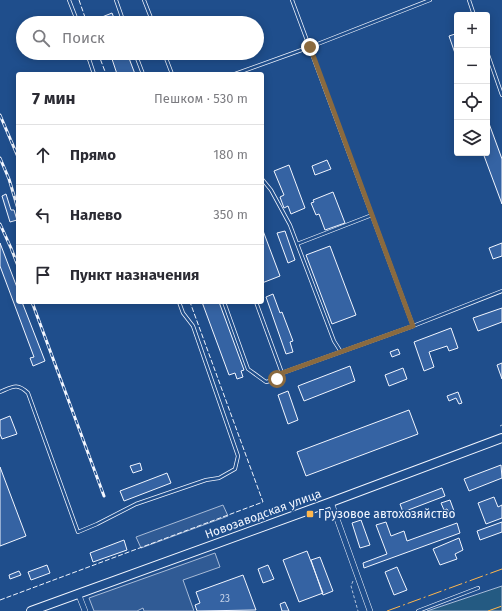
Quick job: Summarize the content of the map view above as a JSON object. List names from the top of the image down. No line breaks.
{"streets":{"main road":["Новозаводская улица"]},"places":{"transit":["Грузовое автохозяйство"]},"house_numbers":["23"],"page":{"map_buttons":["+","−"],"search":"Поиск","heading":["7 мин","Пешком · 530 m"],"list":[["Прямо","180 m"],["Налево","350 m"],"Пункт назначения"]}}
